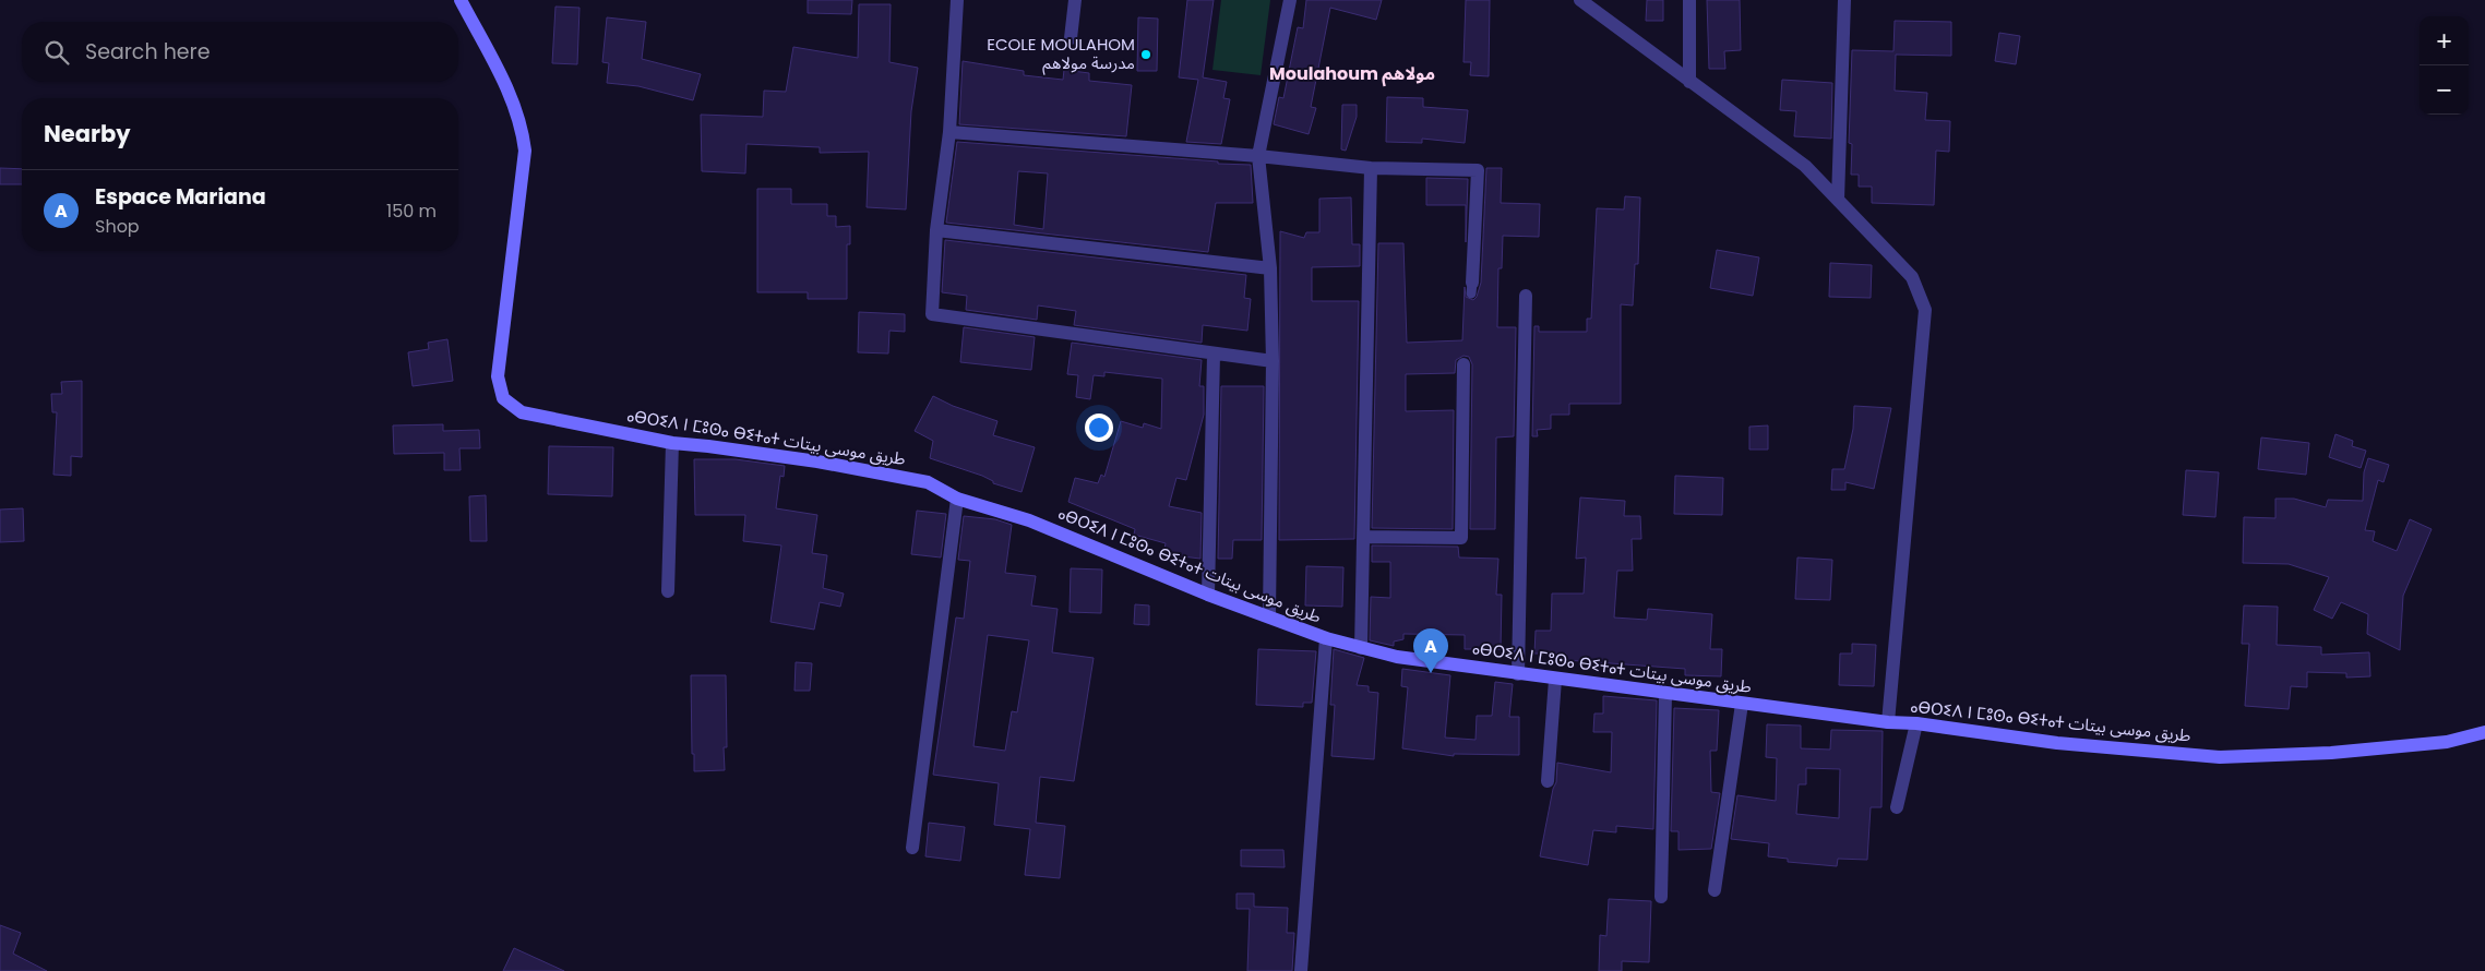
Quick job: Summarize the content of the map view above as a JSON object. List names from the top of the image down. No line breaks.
{"streets":{"street":["ⴰⴱⵔⵉⴷ ⵏ ⵎⵓⵙⴰ ⴱⵉⵜⴰⵜ طريق موسى بيتات"]},"districts":["Moulahoum مولاهم"],"places":["ECOLE MOULAHOM مدرسة مولاهم"],"page":{"map_buttons":["+","−"],"search":"Search here","heading":"Nearby","list":[{"mark":"A","name":"Espace Mariana","note":"Shop","value":"150 m"}],"pins":"A"}}
